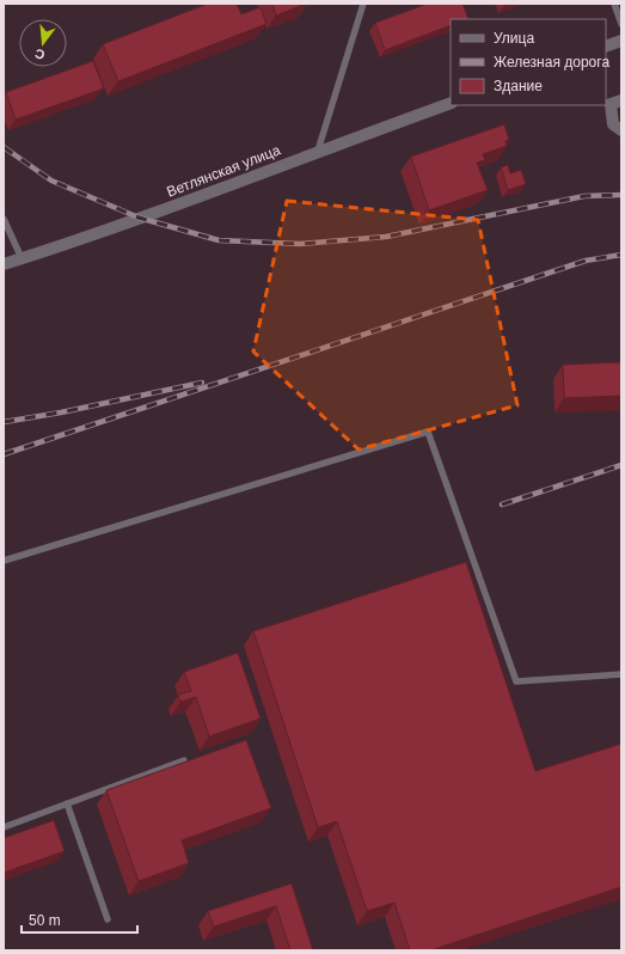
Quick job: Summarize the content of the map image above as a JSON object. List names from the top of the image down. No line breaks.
{"streets":{"street":["Ветлянская улица"]},"legend":["Улица","Железная дорога","Здание"],"scale_bar":"50 m","north":"bottom"}
